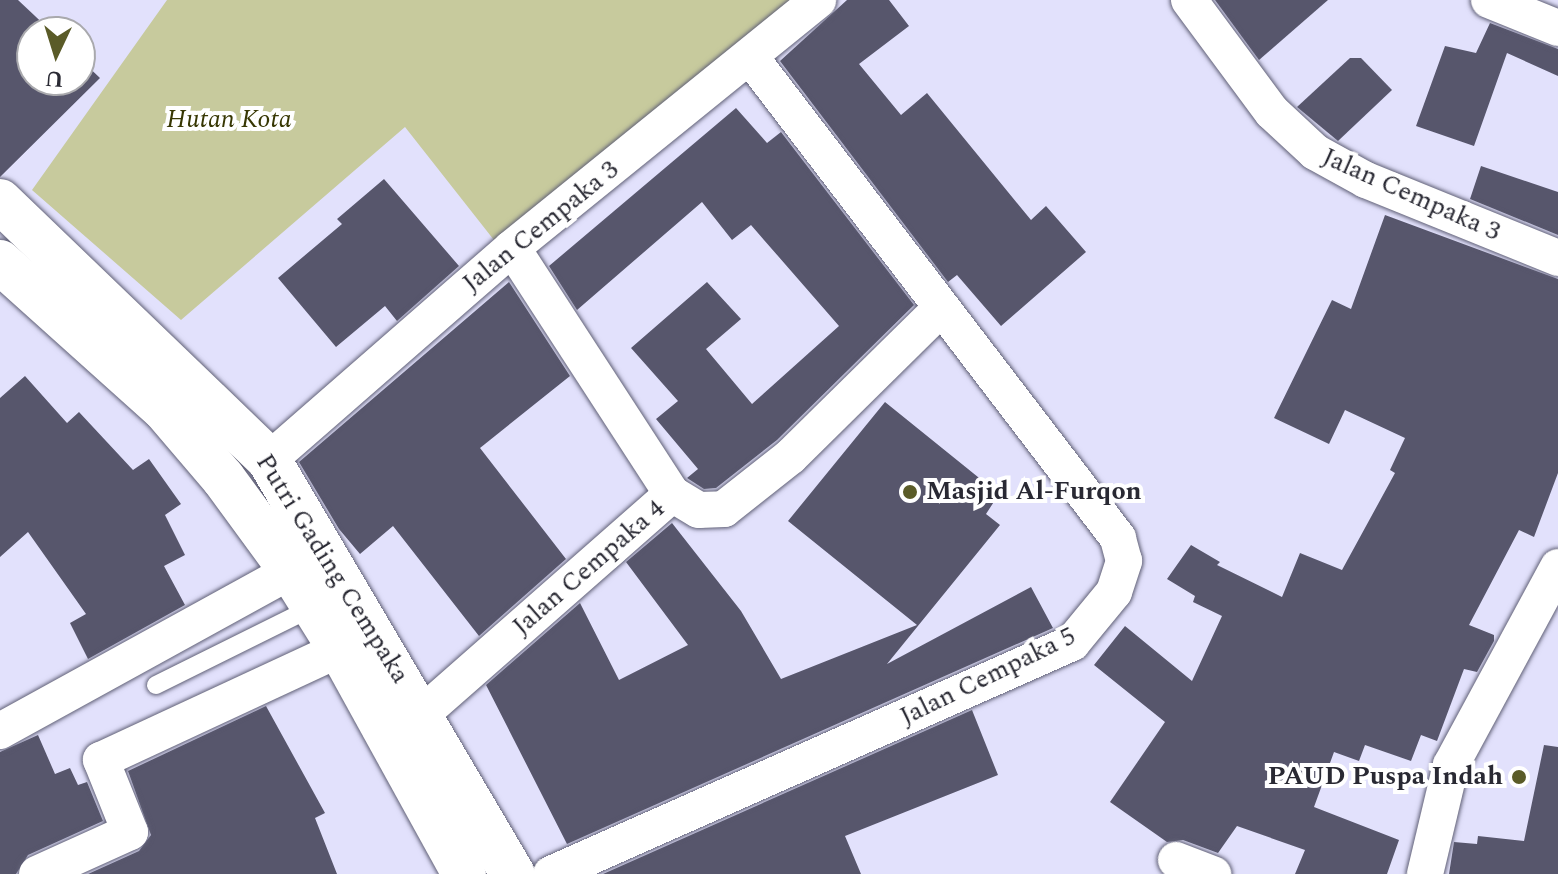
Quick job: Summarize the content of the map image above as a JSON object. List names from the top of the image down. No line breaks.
{"streets":{"street":["Jalan Cempaka 3","Jalan Cempaka 4","Putri Gading Cempaka","Jalan Cempaka 5"]},"crossings":[["Jalan Cempaka 3","Jalan Cempaka 4"],["Jalan Cempaka 3","Putri Gading Cempaka"],["Jalan Cempaka 3","Jalan Cempaka 5"],["Jalan Cempaka 4","Putri Gading Cempaka"]],"parks":["Hutan Kota"],"places":["Masjid Al-Furqon","PAUD Puspa Indah"],"north":"bottom"}
